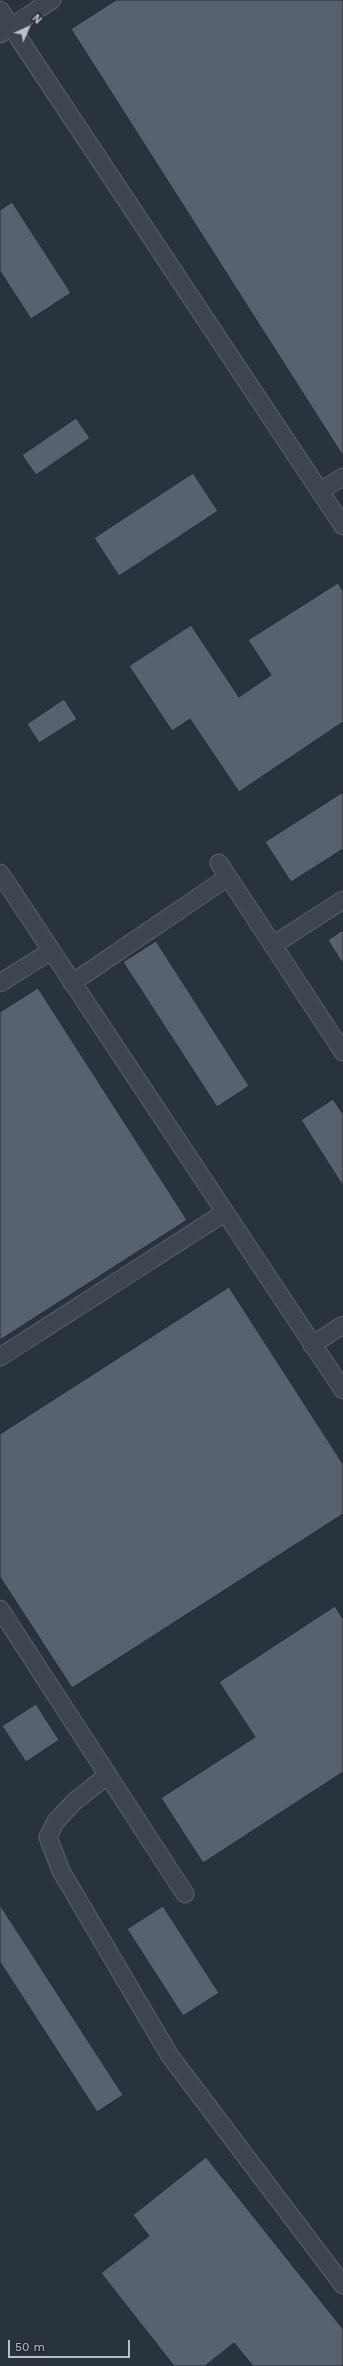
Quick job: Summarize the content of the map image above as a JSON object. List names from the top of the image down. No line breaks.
{"scale_bar":"50 m","north":"top right"}
